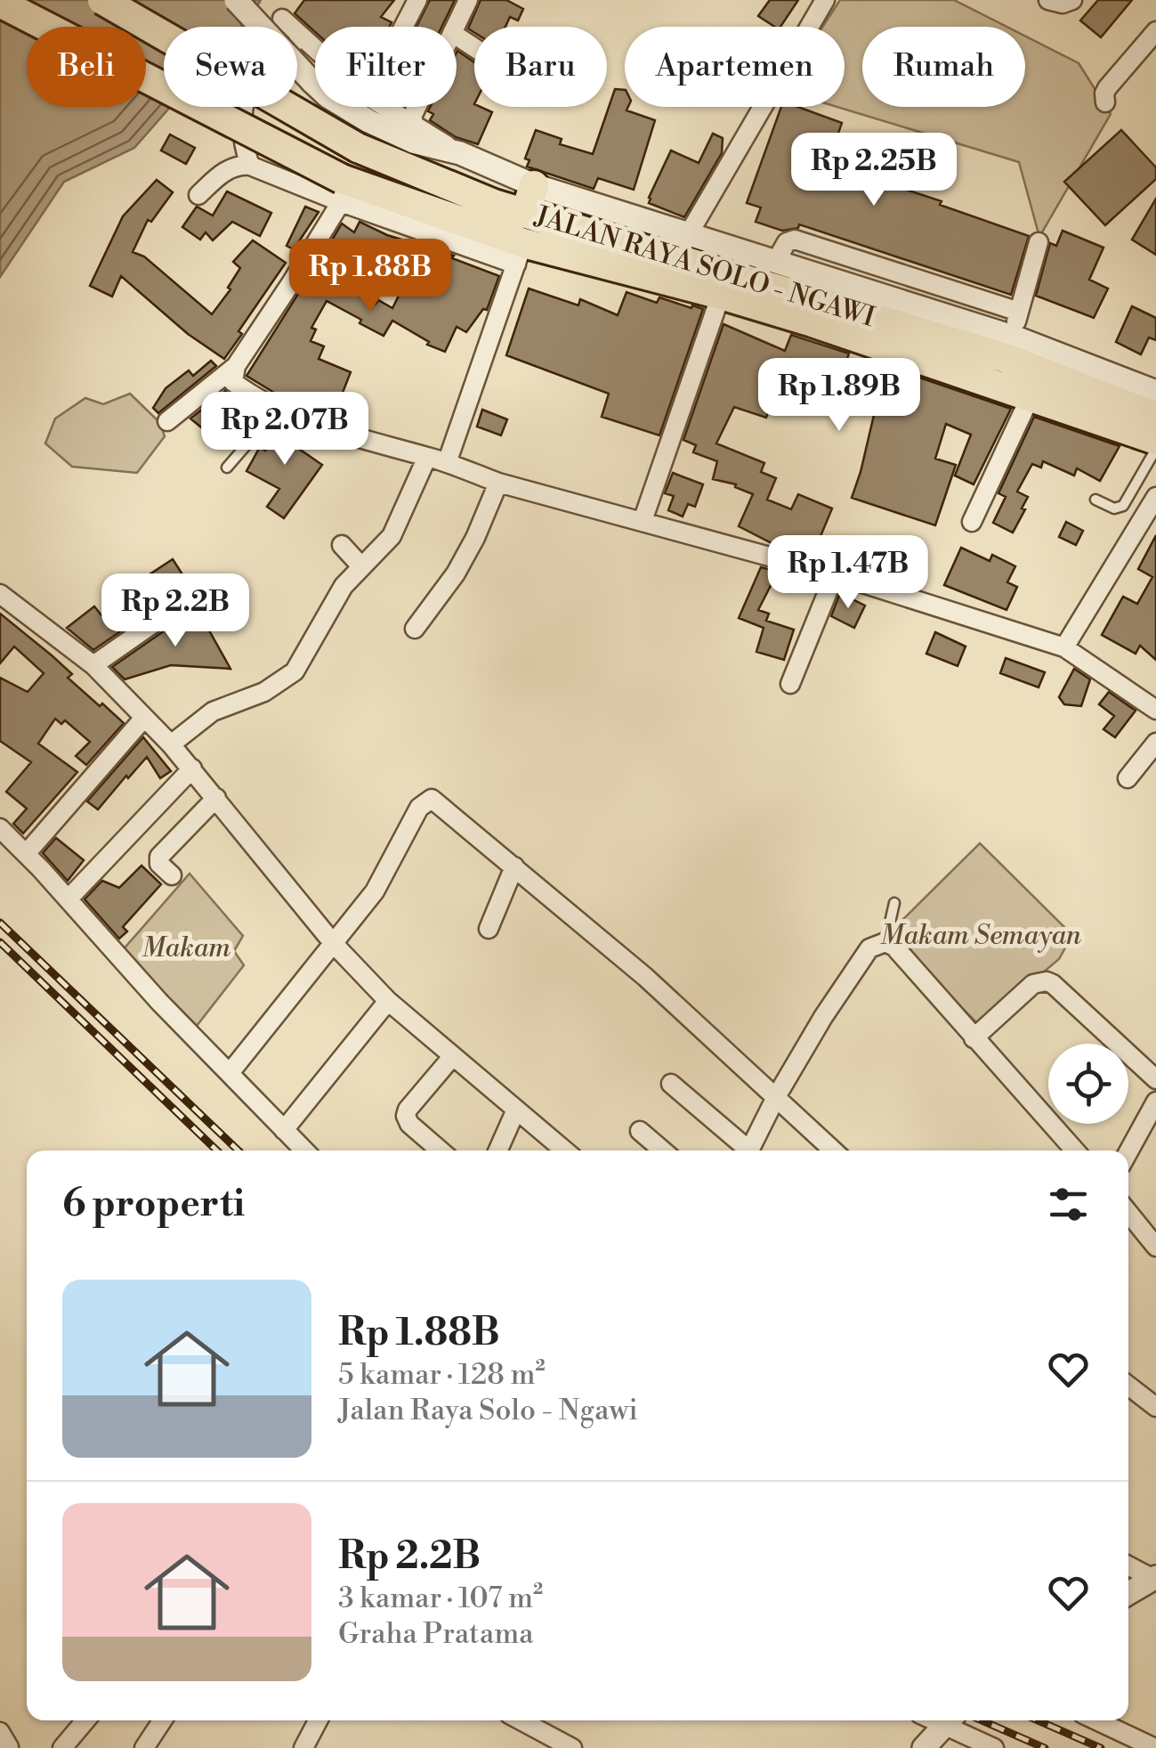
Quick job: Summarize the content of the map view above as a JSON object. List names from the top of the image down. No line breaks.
{"streets":{"highway":["JALAN RAYA SOLO - NGAWI"]},"parks":["Makam Semayan","Makam"],"page":{"chip":["Beli","Sewa","Filter","Baru","Apartemen","Rumah"],"price":["Rp 2.25B","Rp 1.88B","Rp 1.89B","Rp 2.07B","Rp 1.47B","Rp 2.2B"],"heading":"6 properti","list":[{"name":"Rp 1.88B","note":"5 kamar · 128 m² · Jalan Raya Solo - Ngawi"},{"name":"Rp 2.2B","note":"3 kamar · 107 m² · Graha Pratama"}]}}
